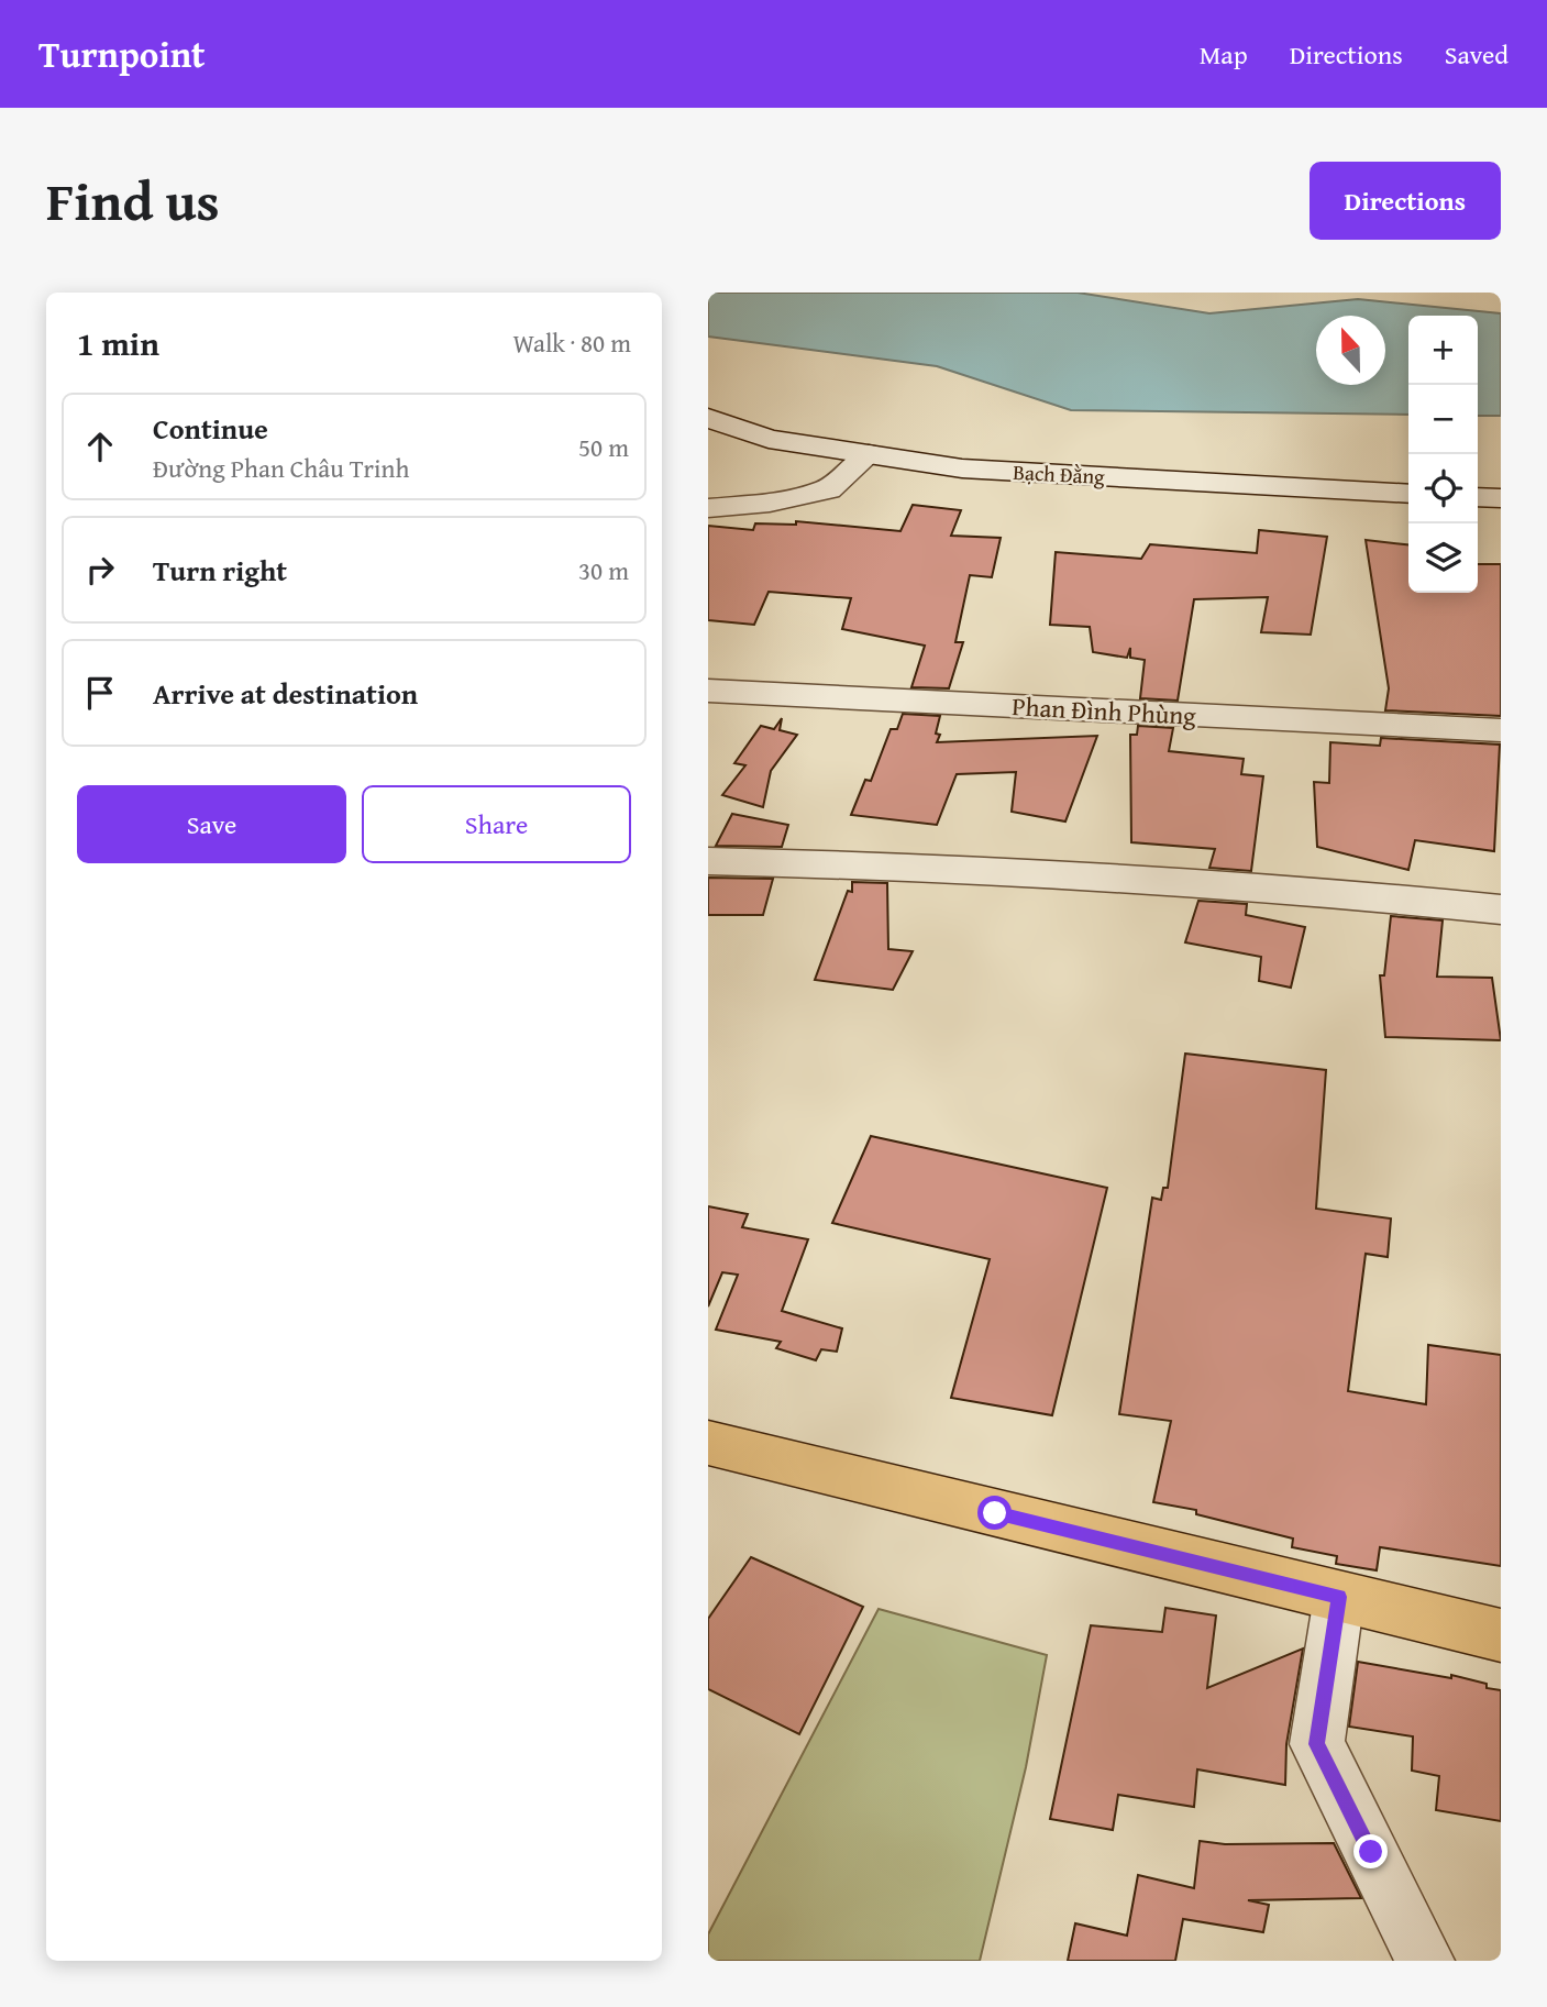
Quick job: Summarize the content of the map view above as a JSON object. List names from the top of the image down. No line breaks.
{"streets":{"street":["Bạch Đằng","Phan Đình Phùng"]},"north":"top","page":{"header":"Turnpoint","nav":["Map","Directions","Saved"],"title":"Find us","buttons":["Directions",["Save","Share"]],"heading":["1 min","Walk · 80 m"],"map_buttons":["+","−"],"list":[["Continue","Đường Phan Châu Trinh","50 m"],["Turn right","30 m"],"Arrive at destination"]}}
